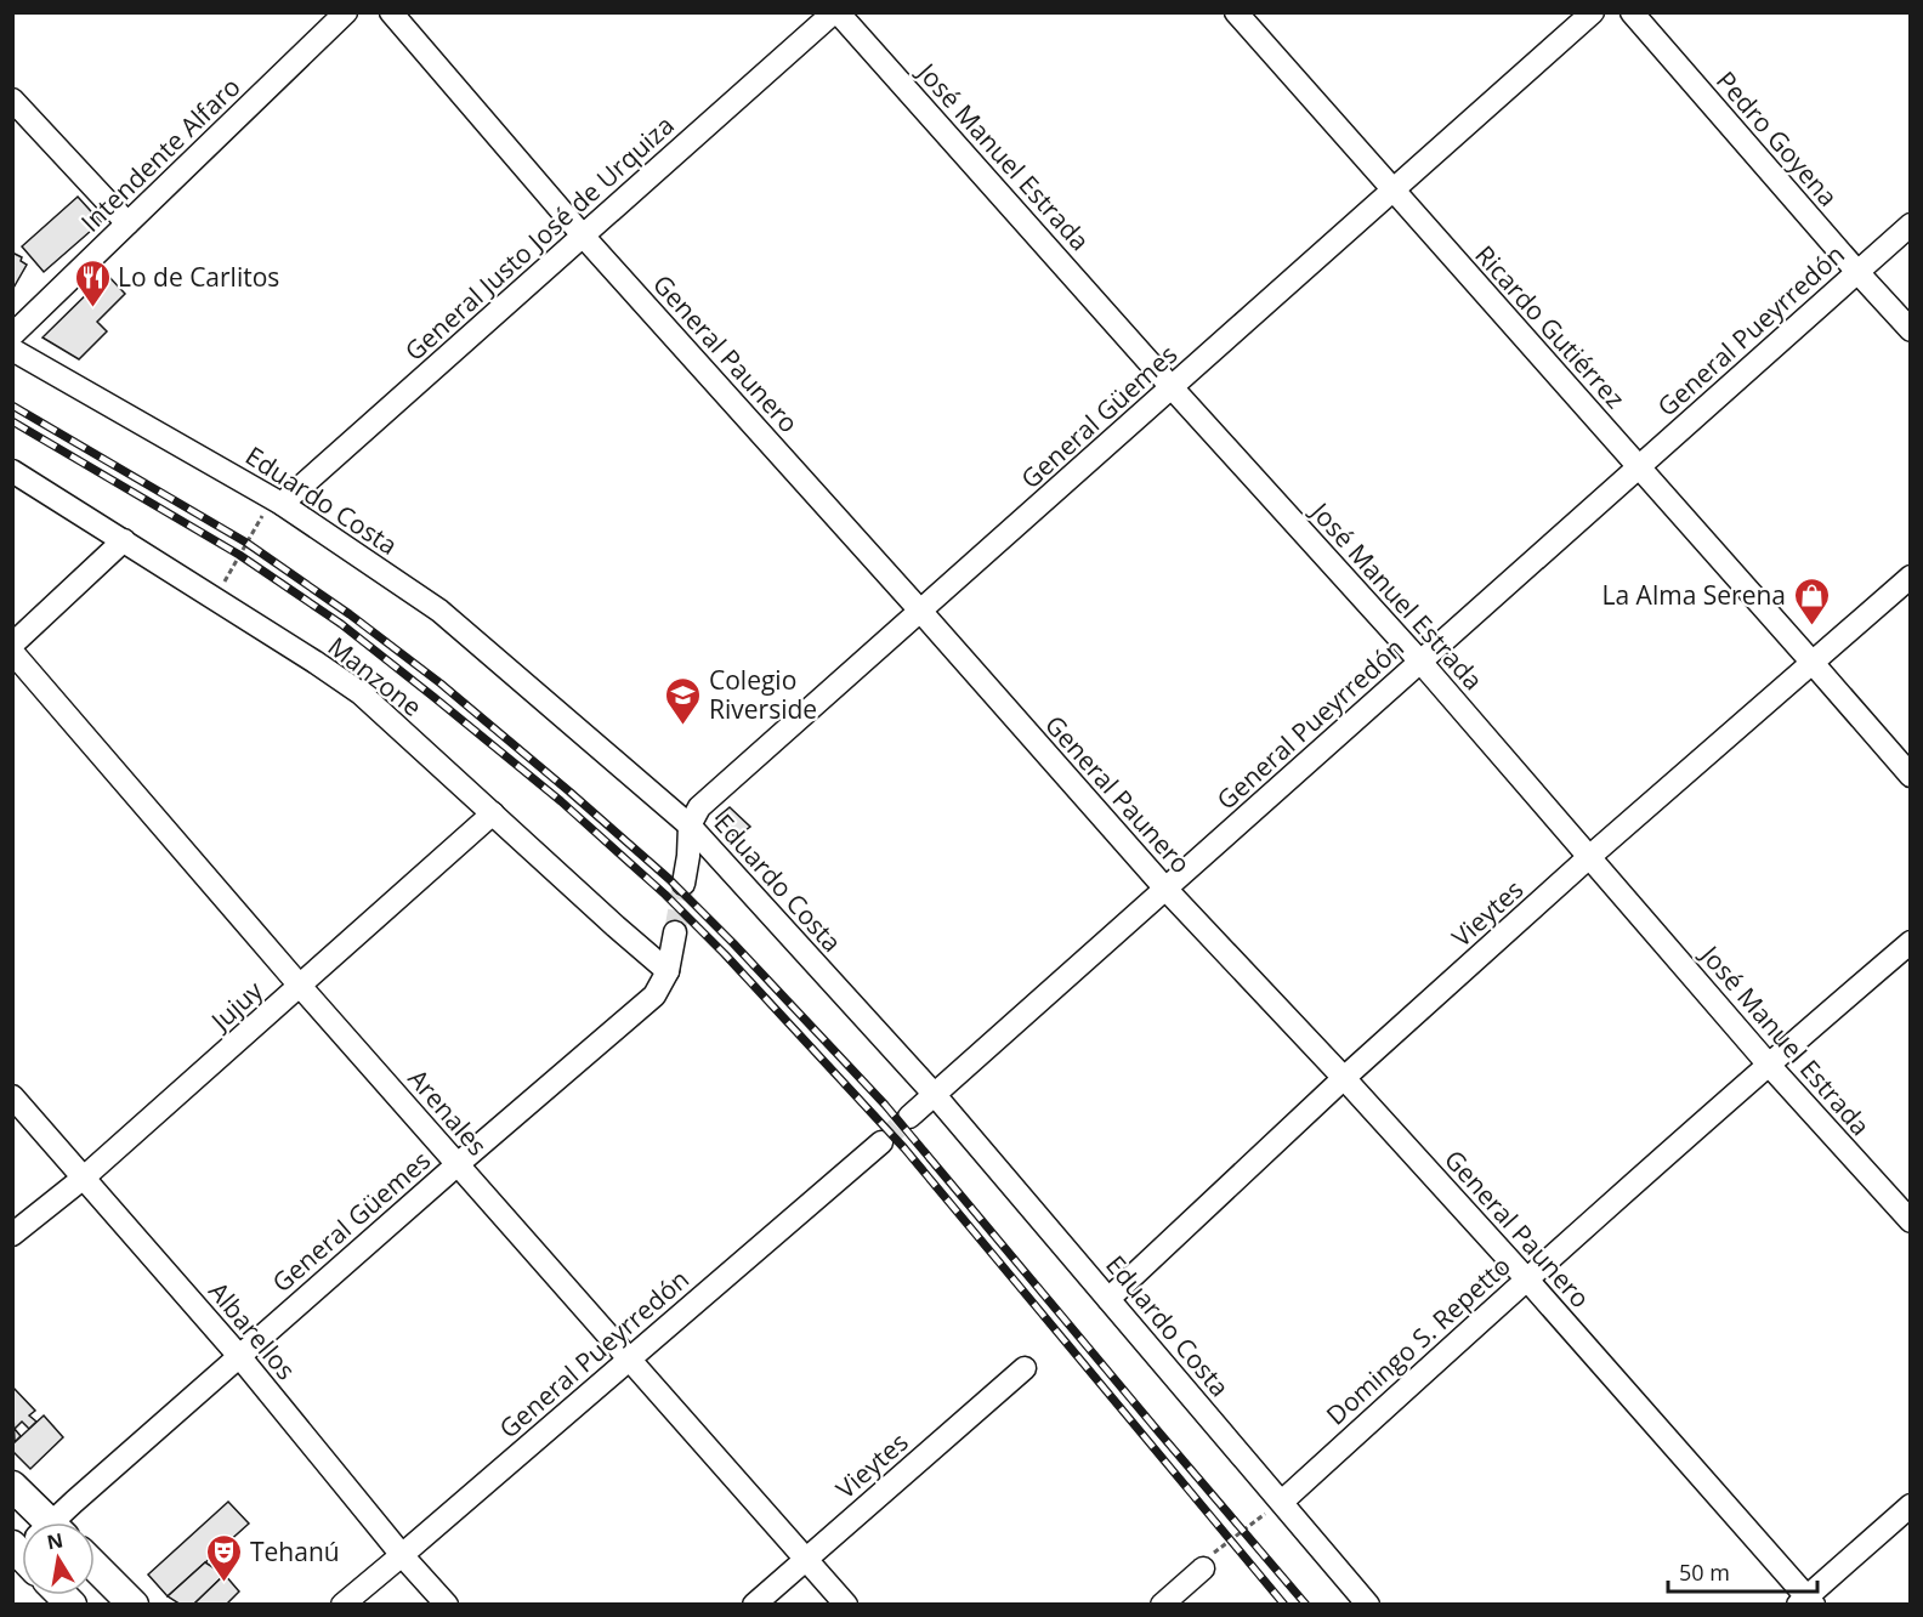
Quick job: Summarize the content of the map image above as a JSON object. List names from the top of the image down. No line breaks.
{"streets":{"street":["Pedro Goyena","Intendente Alfaro","José Manuel Estrada","General Justo José de Urquiza","Ricardo Gutiérrez","General Pueyrredón","General Paunero","General Güemes","Eduardo Costa","Manzone","Vieytes","Jujuy","Arenales","Albarellos","Domingo S. Repetto"]},"crossings":[["Pedro Goyena","General Pueyrredón"],["José Manuel Estrada","General Justo José de Urquiza"],["José Manuel Estrada","General Pueyrredón"],["José Manuel Estrada","General Güemes"],["José Manuel Estrada","Vieytes"],["José Manuel Estrada","Domingo S. Repetto"],["General Justo José de Urquiza","General Paunero"],["General Justo José de Urquiza","Eduardo Costa"],["Ricardo Gutiérrez","General Pueyrredón"],["Ricardo Gutiérrez","General Güemes"],["Ricardo Gutiérrez","Vieytes"],["General Pueyrredón","General Paunero"],["General Pueyrredón","Eduardo Costa"],["General Pueyrredón","Arenales"],["General Pueyrredón","Albarellos"],["General Paunero","General Güemes"],["General Paunero","Vieytes"],["General Paunero","Domingo S. Repetto"],["General Güemes","Eduardo Costa"],["General Güemes","Manzone"],["General Güemes","Arenales"],["General Güemes","Albarellos"],["Eduardo Costa","Vieytes"],["Eduardo Costa","Domingo S. Repetto"],["Manzone","Jujuy"],["Vieytes","Arenales"],["Jujuy","Arenales"],["Jujuy","Albarellos"]],"places":{"restaurant":["Lo de Carlitos"],"shop":["La Alma Serena"],"school or university":["Colegio Riverside"],"theatre":["Tehanú"]},"scale_bar":"50 m","north":"top"}
